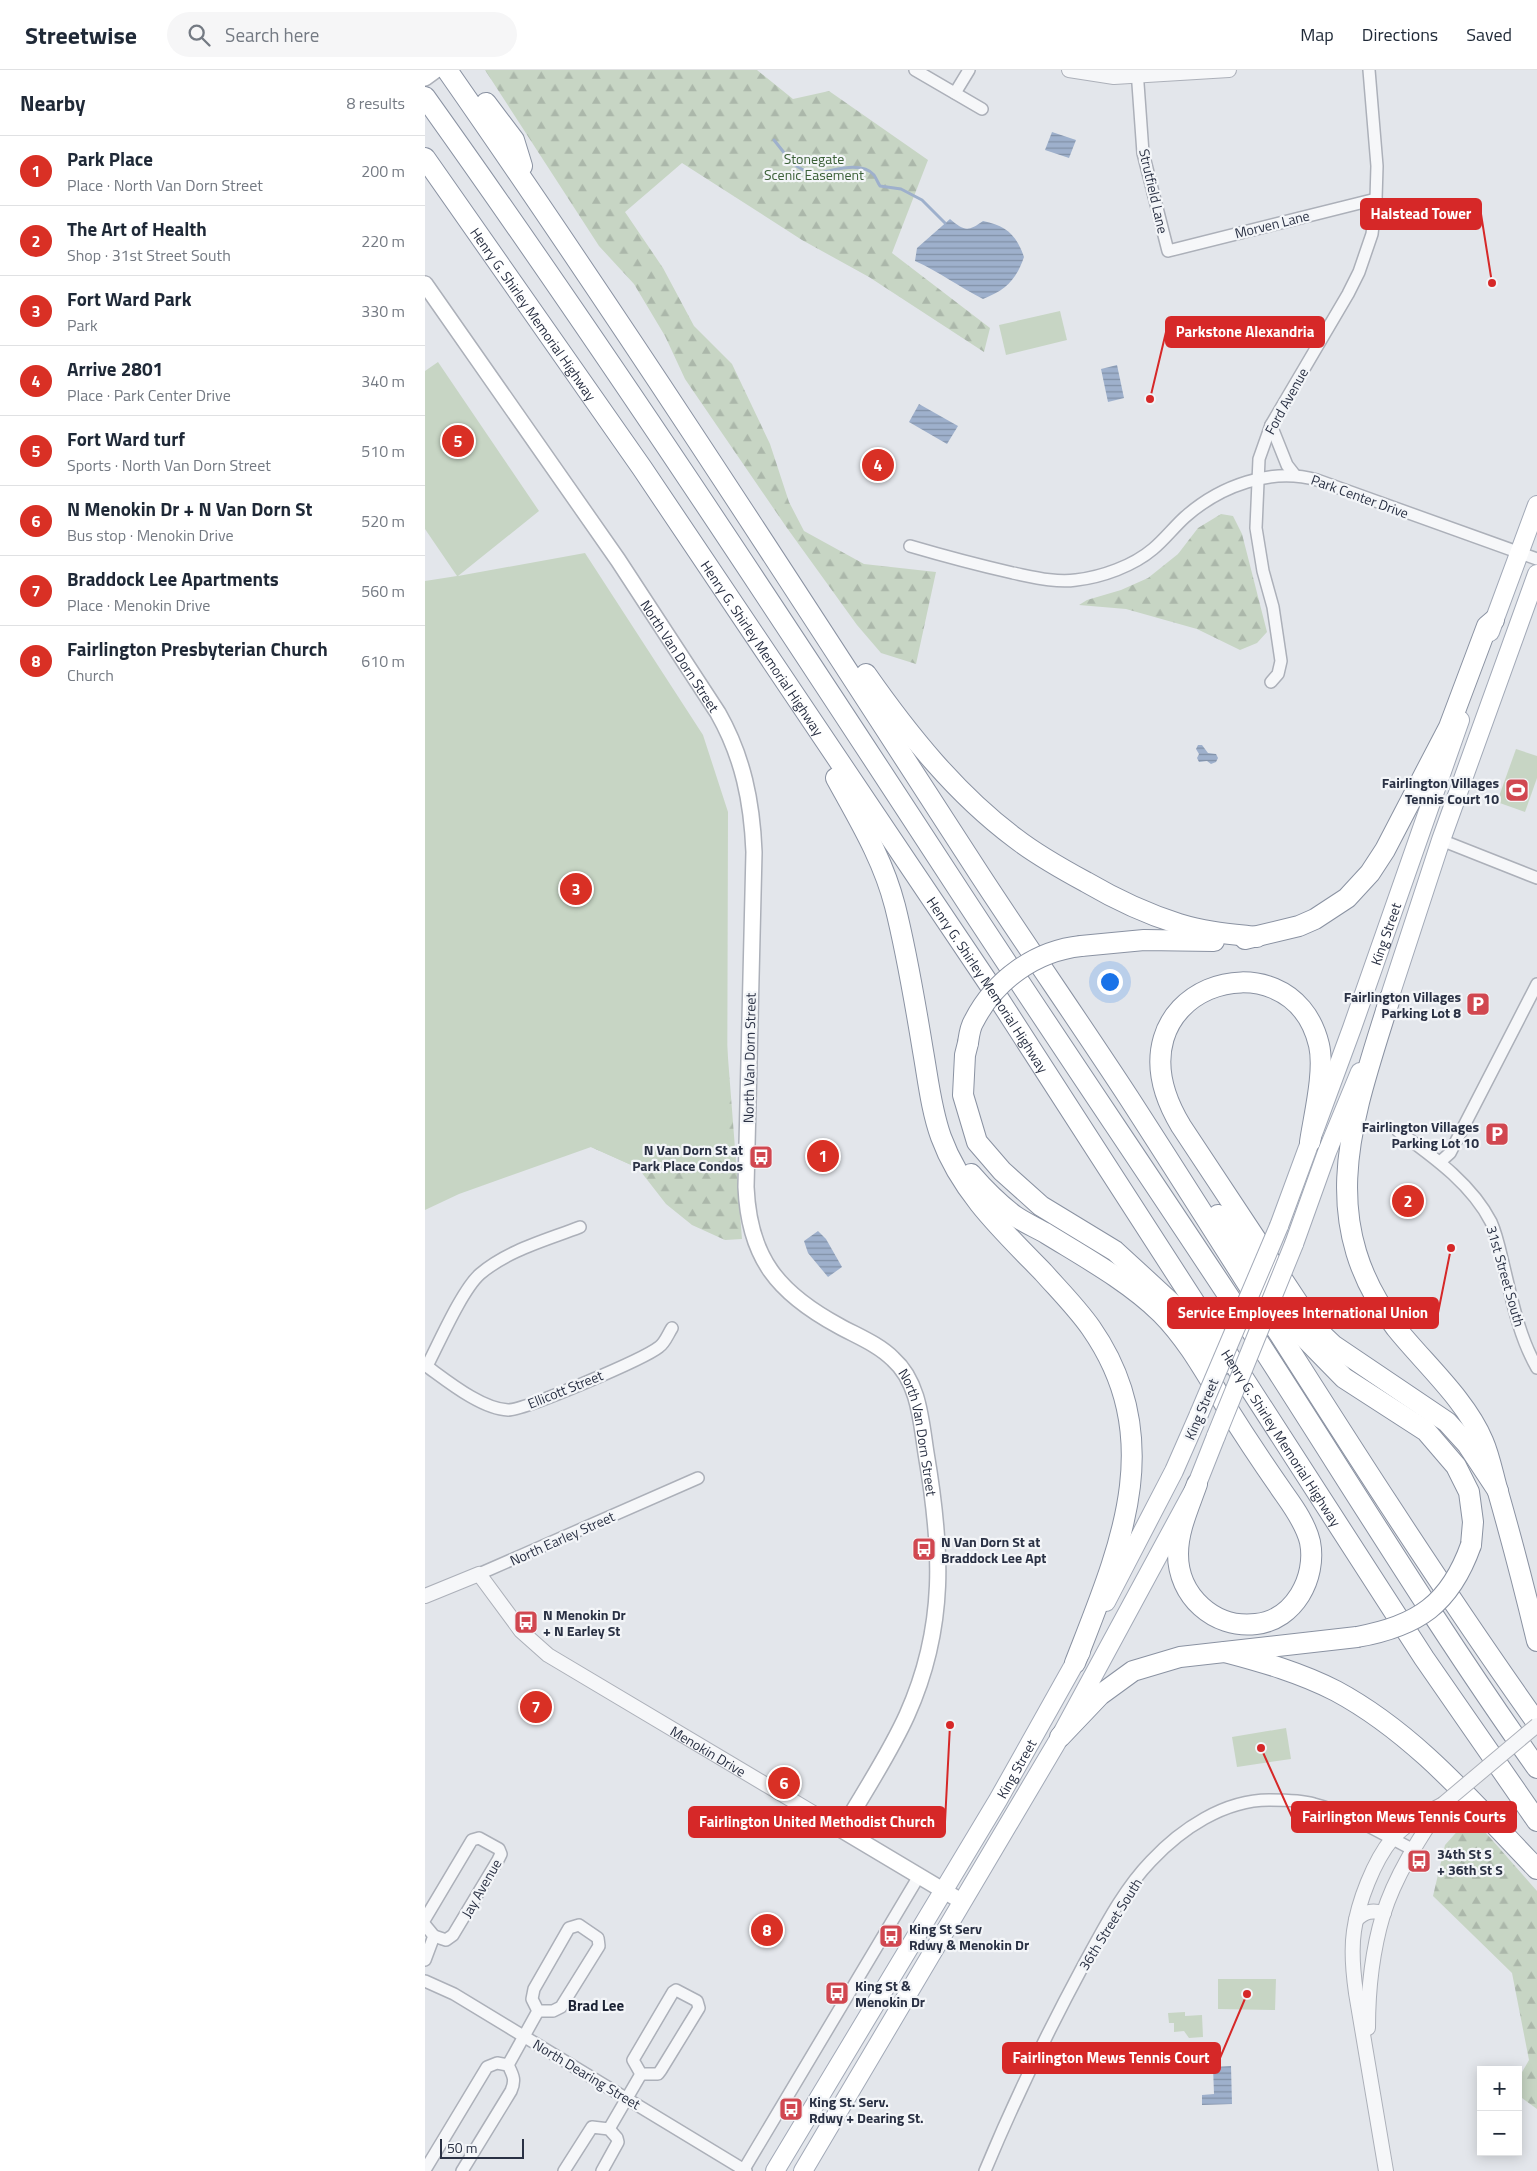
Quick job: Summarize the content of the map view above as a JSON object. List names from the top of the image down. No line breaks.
{"streets":{"highway":["Henry G. Shirley Memorial Highway"],"main road":["North Van Dorn Street","King Street","Menokin Drive"],"street":["Strutfield Lane","Morven Lane","Ford Avenue","Park Center Drive","31st Street South","Ellicott Street","North Earley Street","Jay Avenue","36th Street South","North Dearing Street"]},"crossings":[["Strutfield Lane","Morven Lane"],["Morven Lane","Ford Avenue"],["Ford Avenue","Park Center Drive"],["Park Center Drive","King Street"],["North Van Dorn Street","Menokin Drive"],["King Street","Menokin Drive"],["North Earley Street","Menokin Drive"]],"districts":["Brad Lee"],"parks":["Stonegate Scenic Easement"],"places":{"other":["Halstead Tower","Parkstone Alexandria","Service Employees International Union","Fairlington United Methodist Church","Fairlington Mews Tennis Courts","Fairlington Mews Tennis Court"],"sports":["Fairlington Villages Tennis Court 10"],"parking":["Fairlington Villages Parking Lot 8","Fairlington Villages Parking Lot 10"],"bus stop":["N Van Dorn St at Park Place Condos","N Van Dorn St at Braddock Lee Apt","N Menokin Dr + N Earley St","34th St S + 36th St S","King St Serv Rdwy & Menokin Dr","King St & Menokin Dr","King St. Serv. Rdwy + Dearing St."]},"scale_bar":"50 m","page":{"header":"Streetwise","search":"Search here","nav":["Map","Directions","Saved"],"heading":["Nearby","8 results"],"list":[{"mark":"1","name":"Park Place","note":"Place · North Van Dorn Street","value":"200 m"},{"mark":"2","name":"The Art of Health","note":"Shop · 31st Street South","value":"220 m"},{"mark":"3","name":"Fort Ward Park","note":"Park","value":"330 m"},{"mark":"4","name":"Arrive 2801","note":"Place · Park Center Drive","value":"340 m"},{"mark":"5","name":"Fort Ward turf","note":"Sports · North Van Dorn Street","value":"510 m"},{"mark":"6","name":"N Menokin Dr + N Van Dorn St","note":"Bus stop · Menokin Drive","value":"520 m"},{"mark":"7","name":"Braddock Lee Apartments","note":"Place · Menokin Drive","value":"560 m"},{"mark":"8","name":"Fairlington Presbyterian Church","note":"Church","value":"610 m"}],"pins":["5","4","3","1","2","7","6","8"],"map_buttons":["+","−"],"scale":"50 m"}}
